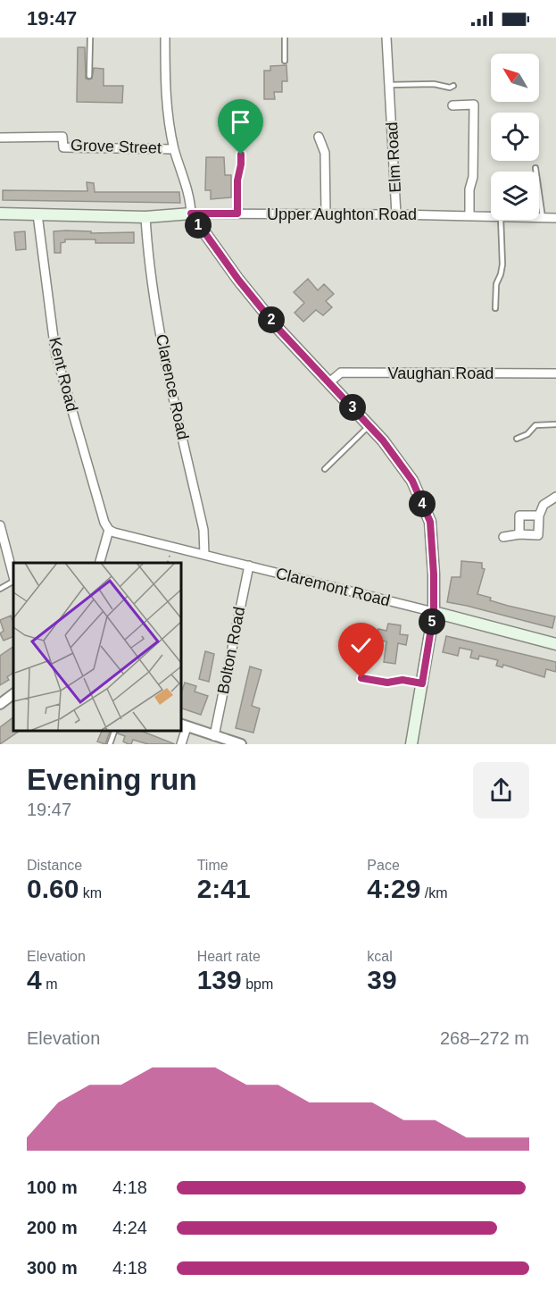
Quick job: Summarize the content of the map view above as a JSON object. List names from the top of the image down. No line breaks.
{"streets":{"main road":["Upper Aughton Road","Claremont Road"],"street":["Grove Street","Elm Road","Vaughan Road","Kent Road","Clarence Road","Bolton Road"]},"crossings":[["Elm Road","Upper Aughton Road"],["Upper Aughton Road","Kent Road"],["Upper Aughton Road","Clarence Road"],["Kent Road","Claremont Road"],["Clarence Road","Claremont Road"],["Claremont Road","Bolton Road"]],"north":"top left","page":{"status":"19:47","pins":["1","2","3","4","5"],"heading":["Evening run","19:47"],"stats":[["Distance","0.60 km"],["Time","2:41"],["Pace","4:29 /km"],["Elevation","4 m"],["Heart rate","139 bpm"],["kcal","39"]],"chart":["Elevation","268–272 m"],"list":[{"name":"100 m","note":"4:18"},{"name":"200 m","note":"4:24"},{"name":"300 m","note":"4:18"}]}}
